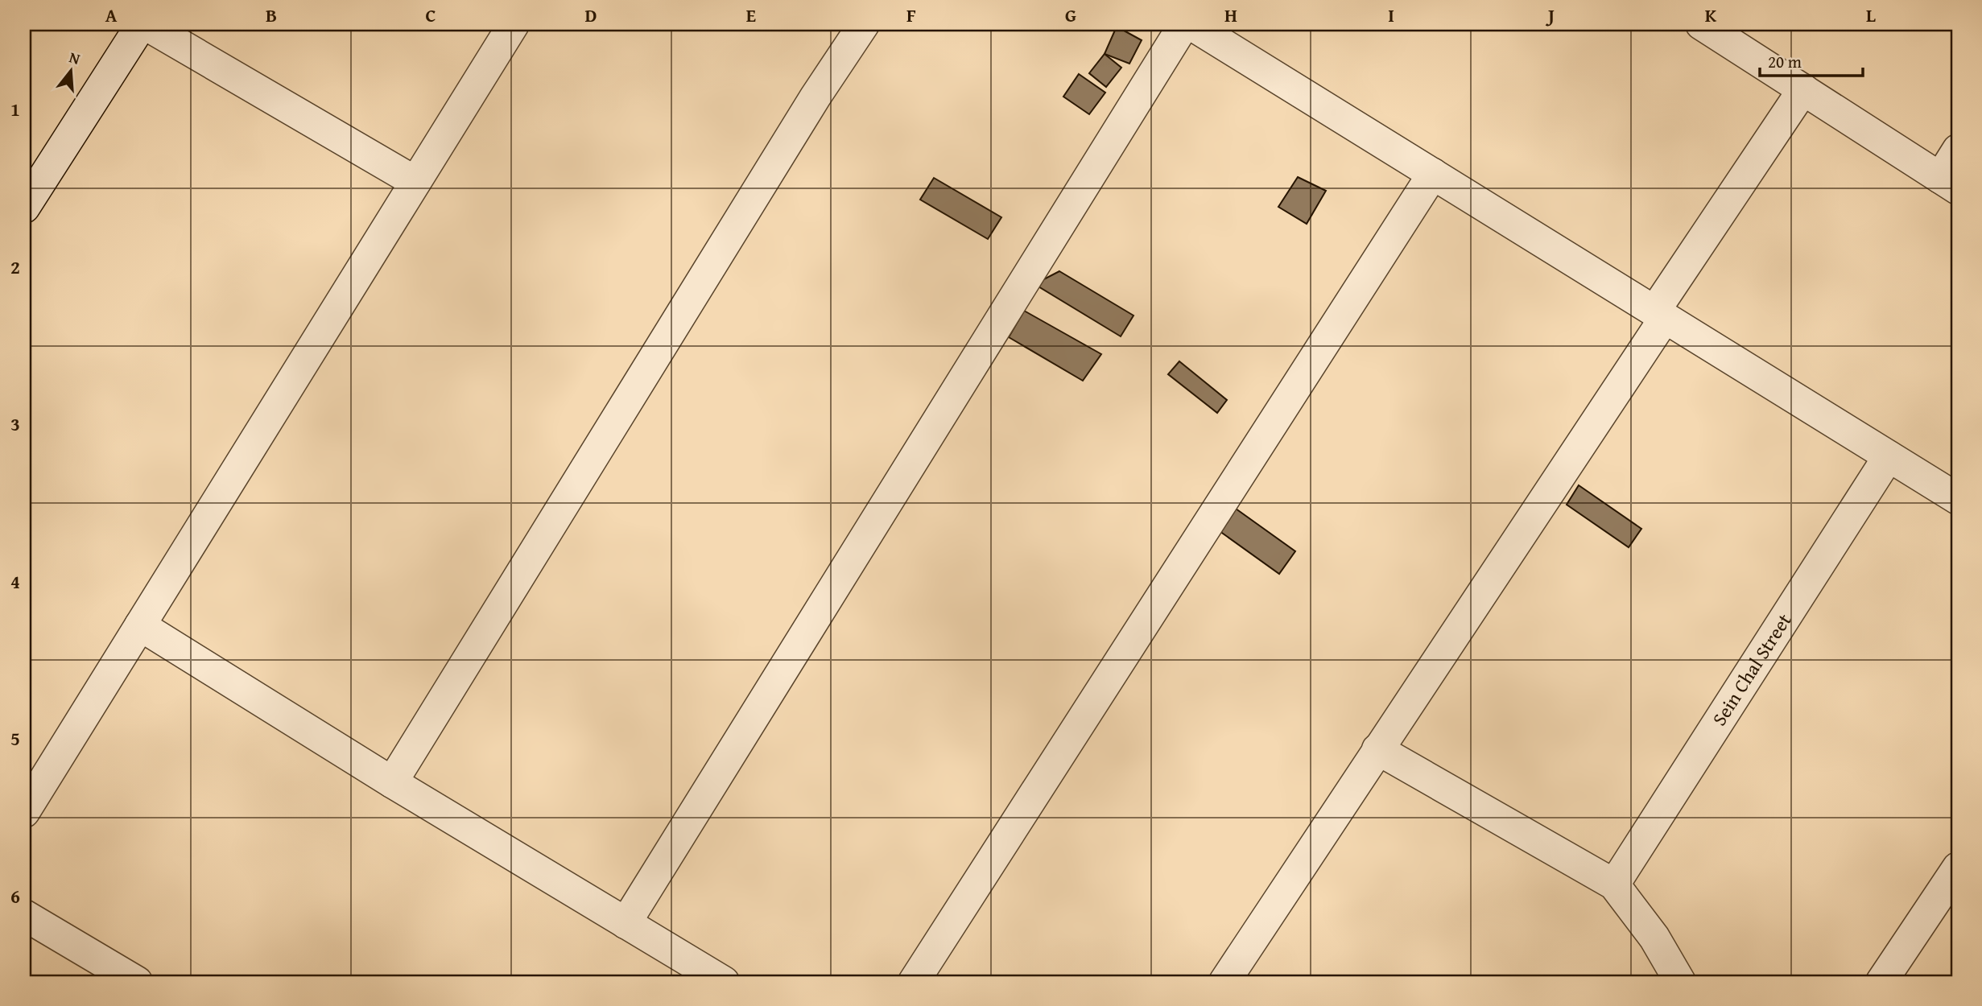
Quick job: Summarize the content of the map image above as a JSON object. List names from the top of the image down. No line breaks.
{"streets":{"street":["Sein Chal Street"]},"scale_bar":"20 m","north":"top","grid":{"columns":["A","B","C","D","E","F","G","H","I","J","K","L"],"rows":["1","2","3","4","5","6"]}}
